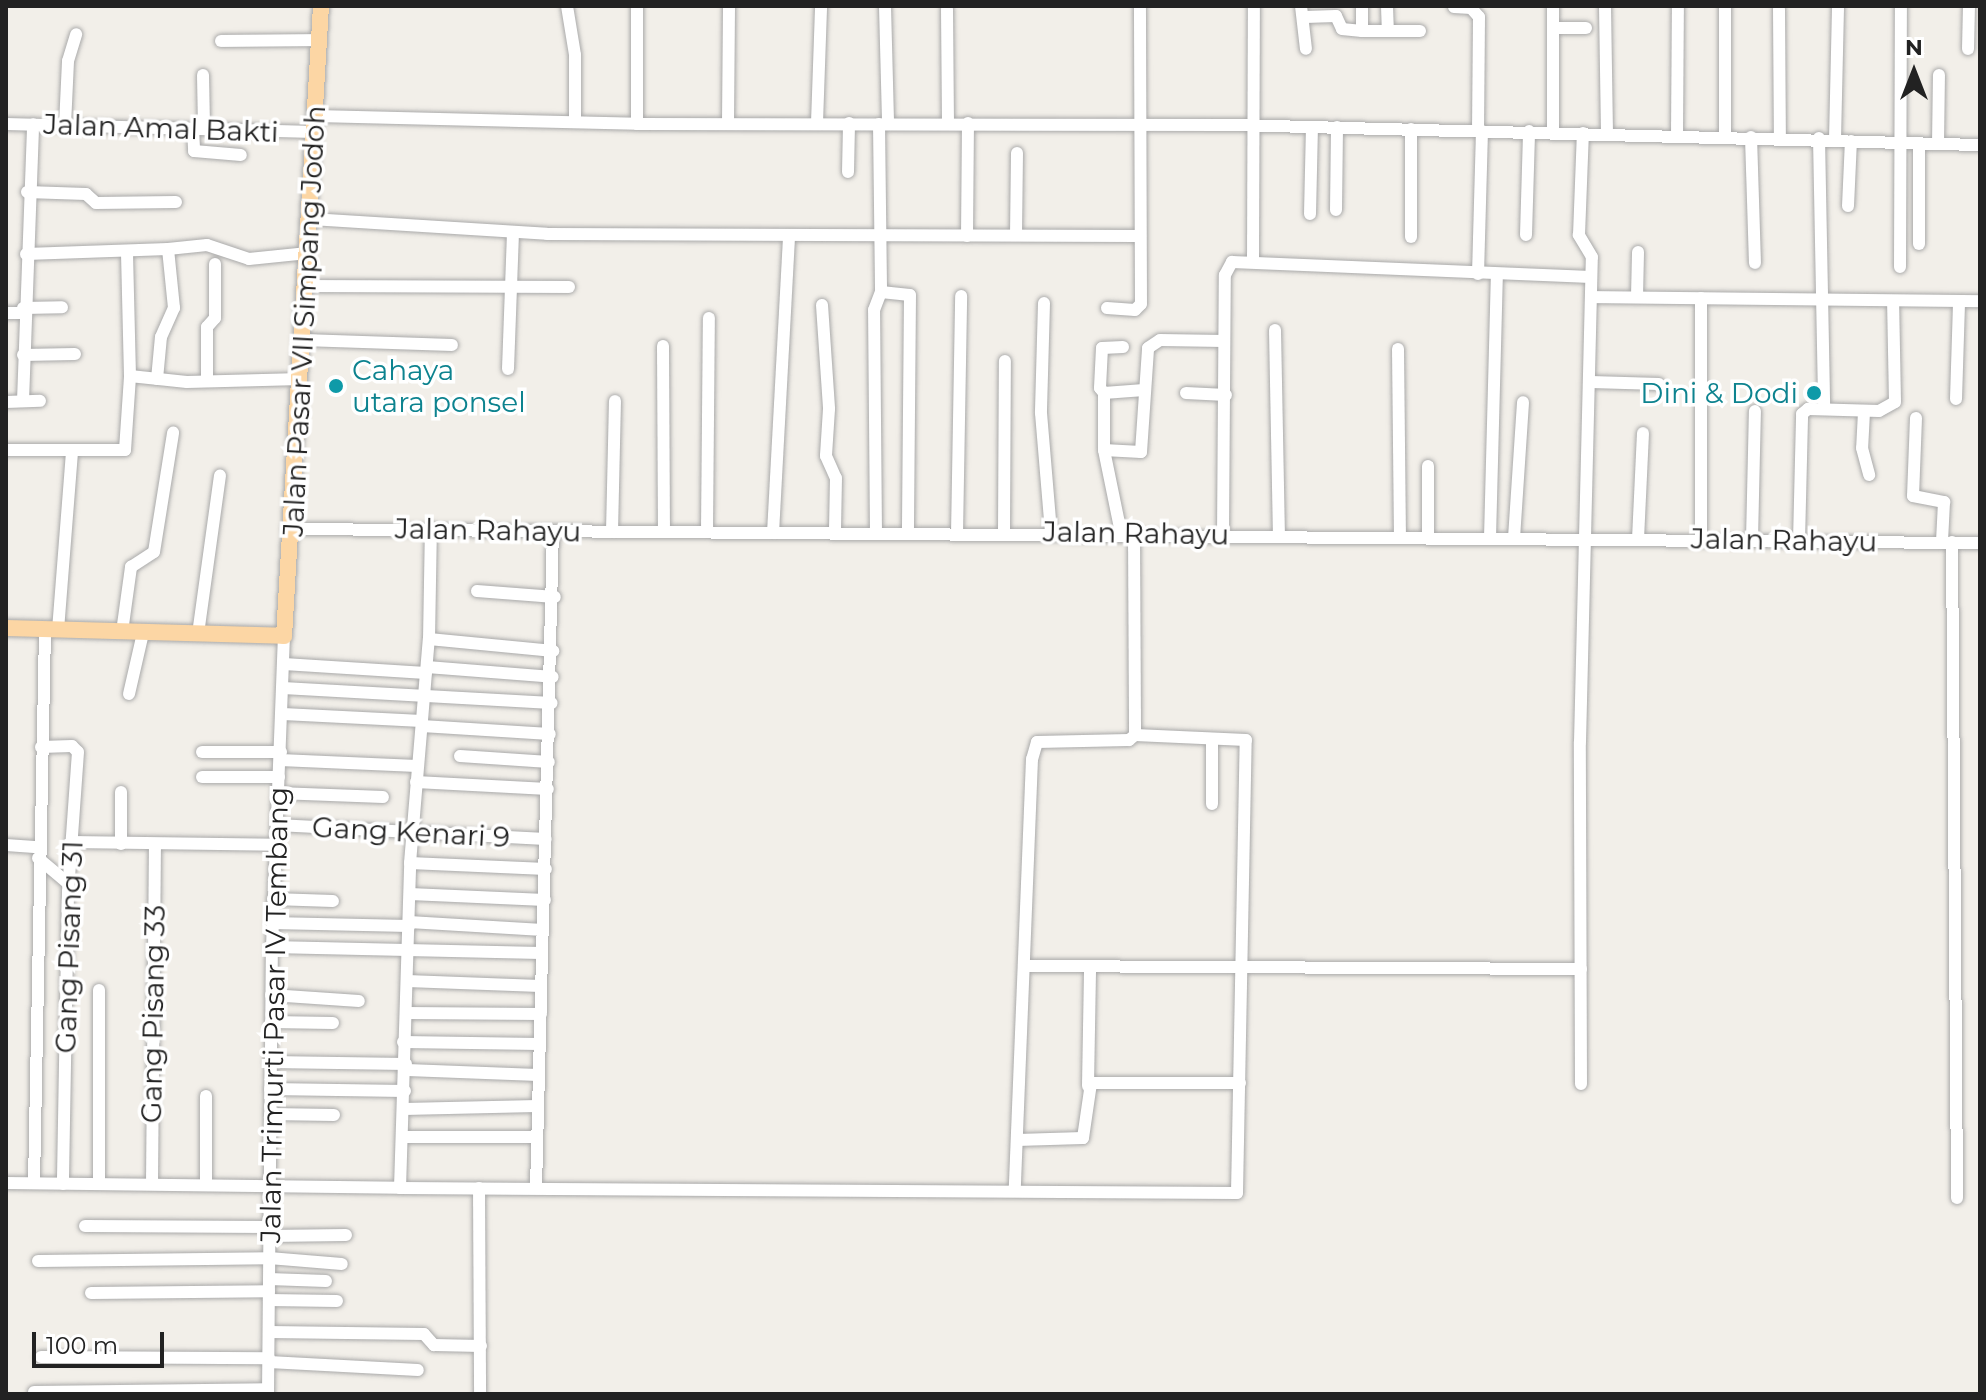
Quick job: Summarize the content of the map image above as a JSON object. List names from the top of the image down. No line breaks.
{"streets":{"main road":["Jalan Pasar VII Simpang Jodoh"],"street":["Jalan Amal Bakti","Jalan Rahayu","Gang Kenari 9","Gang Pisang 31","Gang Pisang 33","Jalan Trimurti Pasar IV Tembang"]},"crossings":[["Jalan Amal Bakti","Jalan Pasar VII Simpang Jodoh"],["Jalan Pasar VII Simpang Jodoh","Jalan Rahayu"],["Jalan Pasar VII Simpang Jodoh","Jalan Trimurti Pasar IV Tembang"],["Gang Kenari 9","Jalan Trimurti Pasar IV Tembang"]],"places":["Cahaya utara ponsel","Dini & Dodi"],"scale_bar":"100 m","north":"top"}
